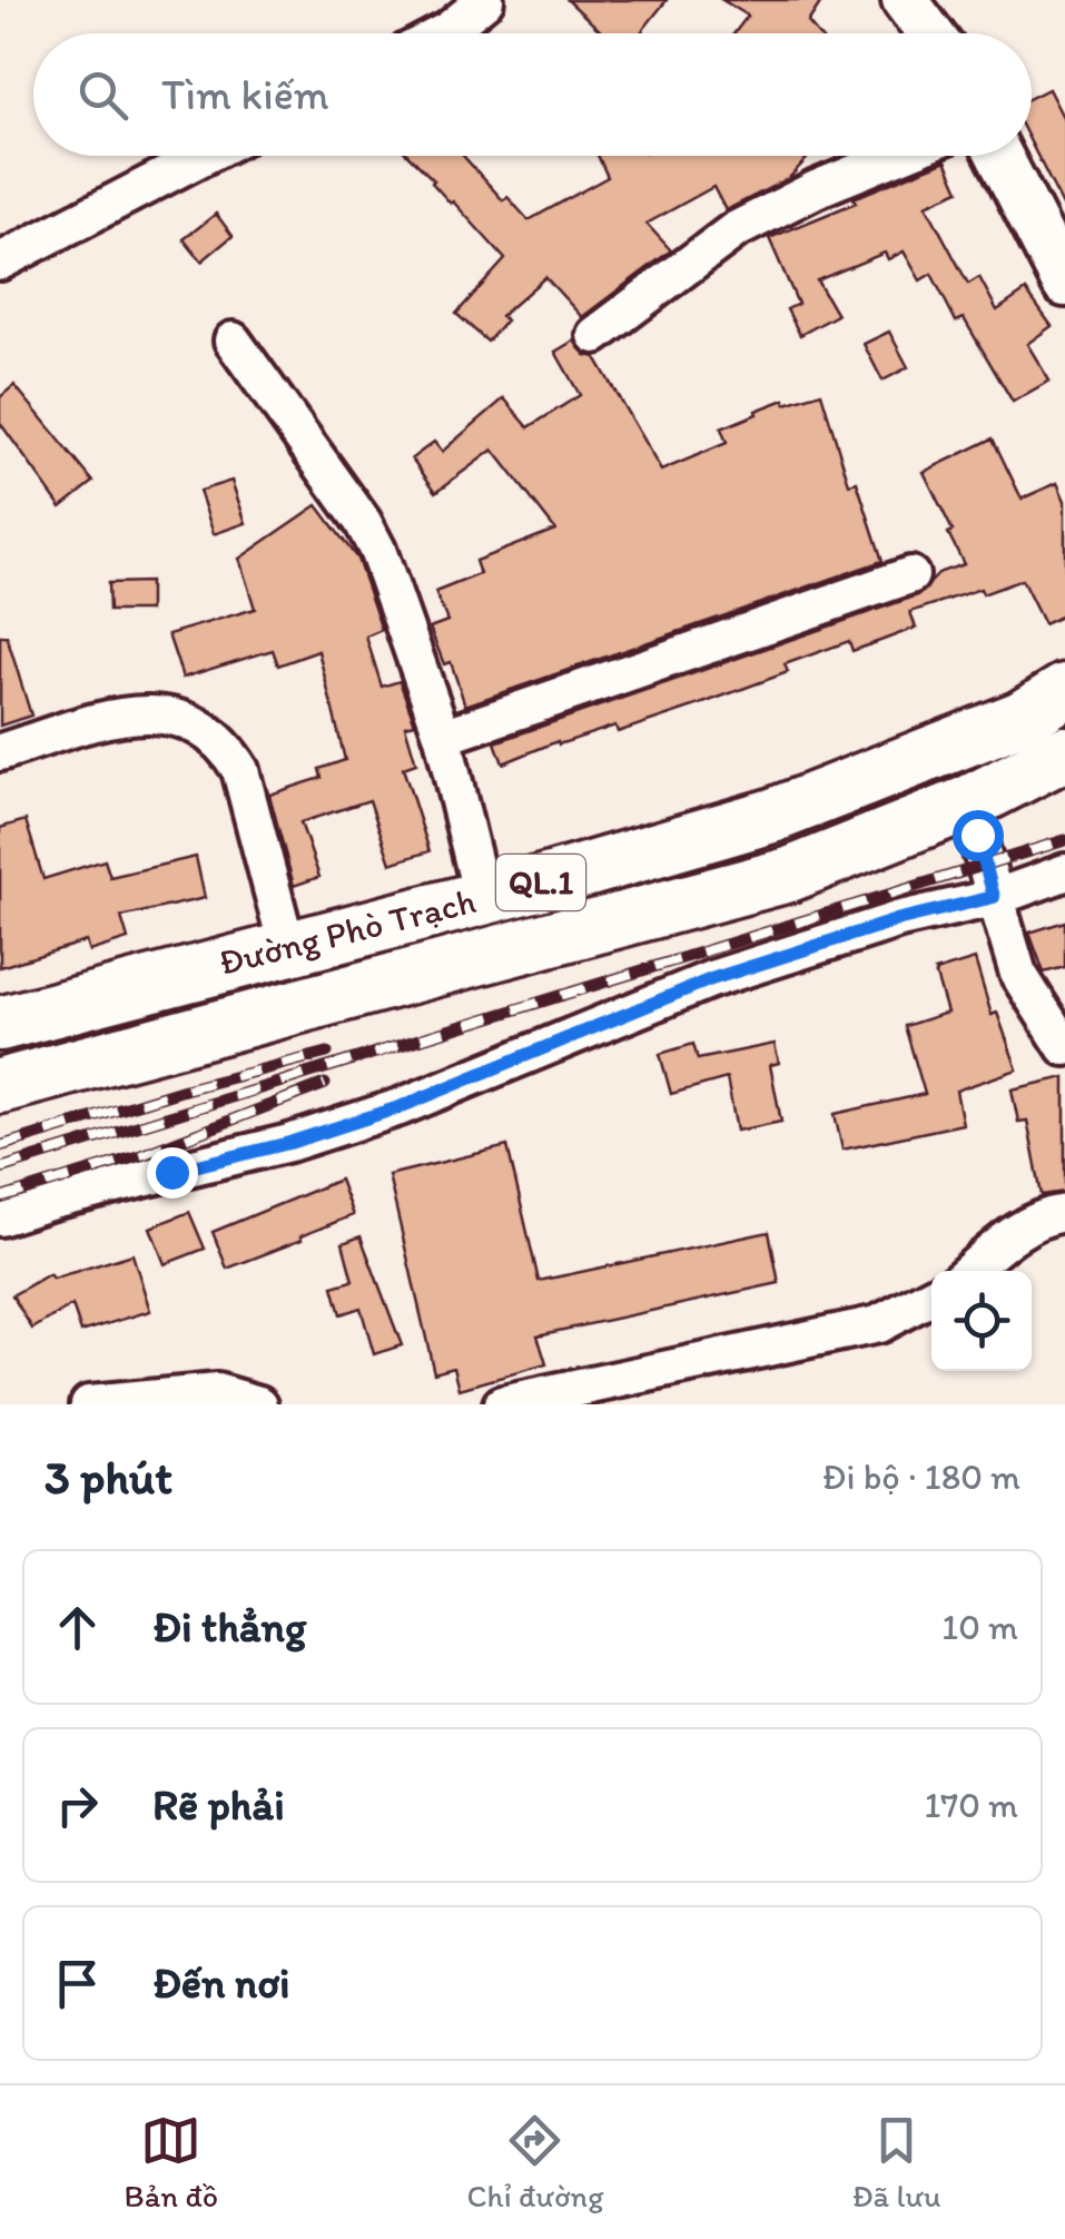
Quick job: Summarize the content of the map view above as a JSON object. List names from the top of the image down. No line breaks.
{"streets":{"highway":["QL.1","Đường Phò Trạch"]},"page":{"search":"Tìm kiếm","heading":["3 phút","Đi bộ · 180 m"],"list":[["Đi thẳng","10 m"],["Rẽ phải","170 m"],"Đến nơi"],"nav":["Bản đồ","Chỉ đường","Đã lưu"]}}
